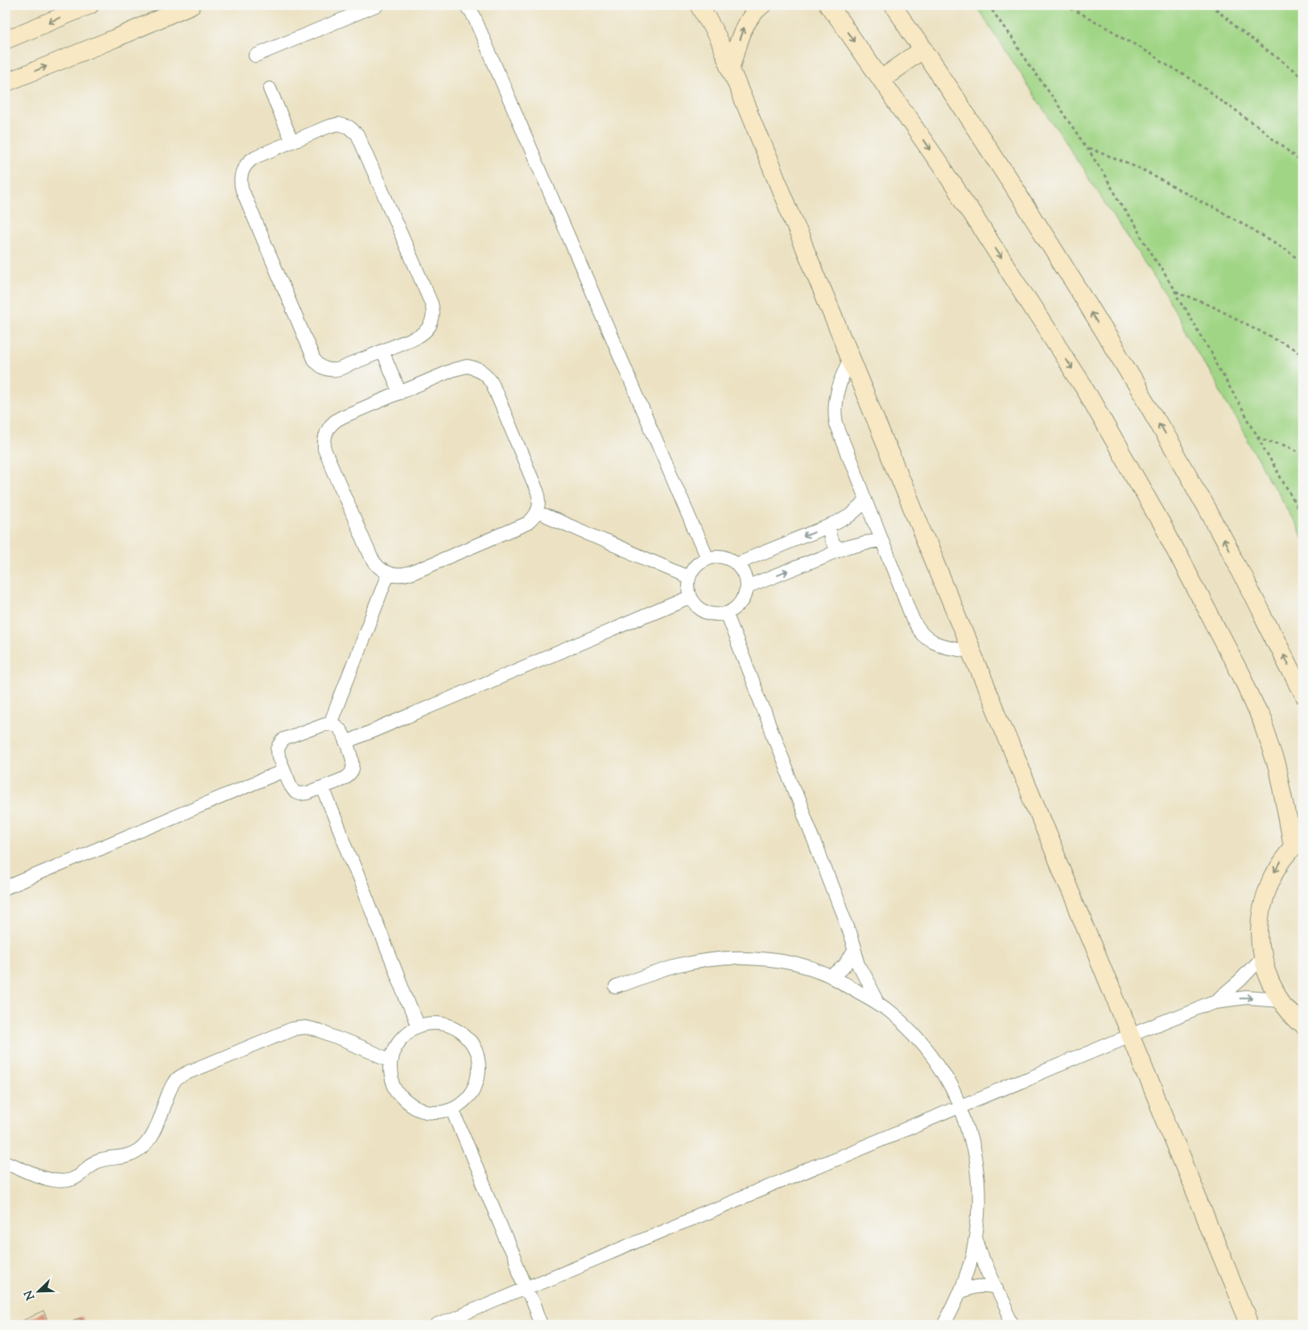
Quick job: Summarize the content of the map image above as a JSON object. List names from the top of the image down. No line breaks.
{"north":"bottom left"}
